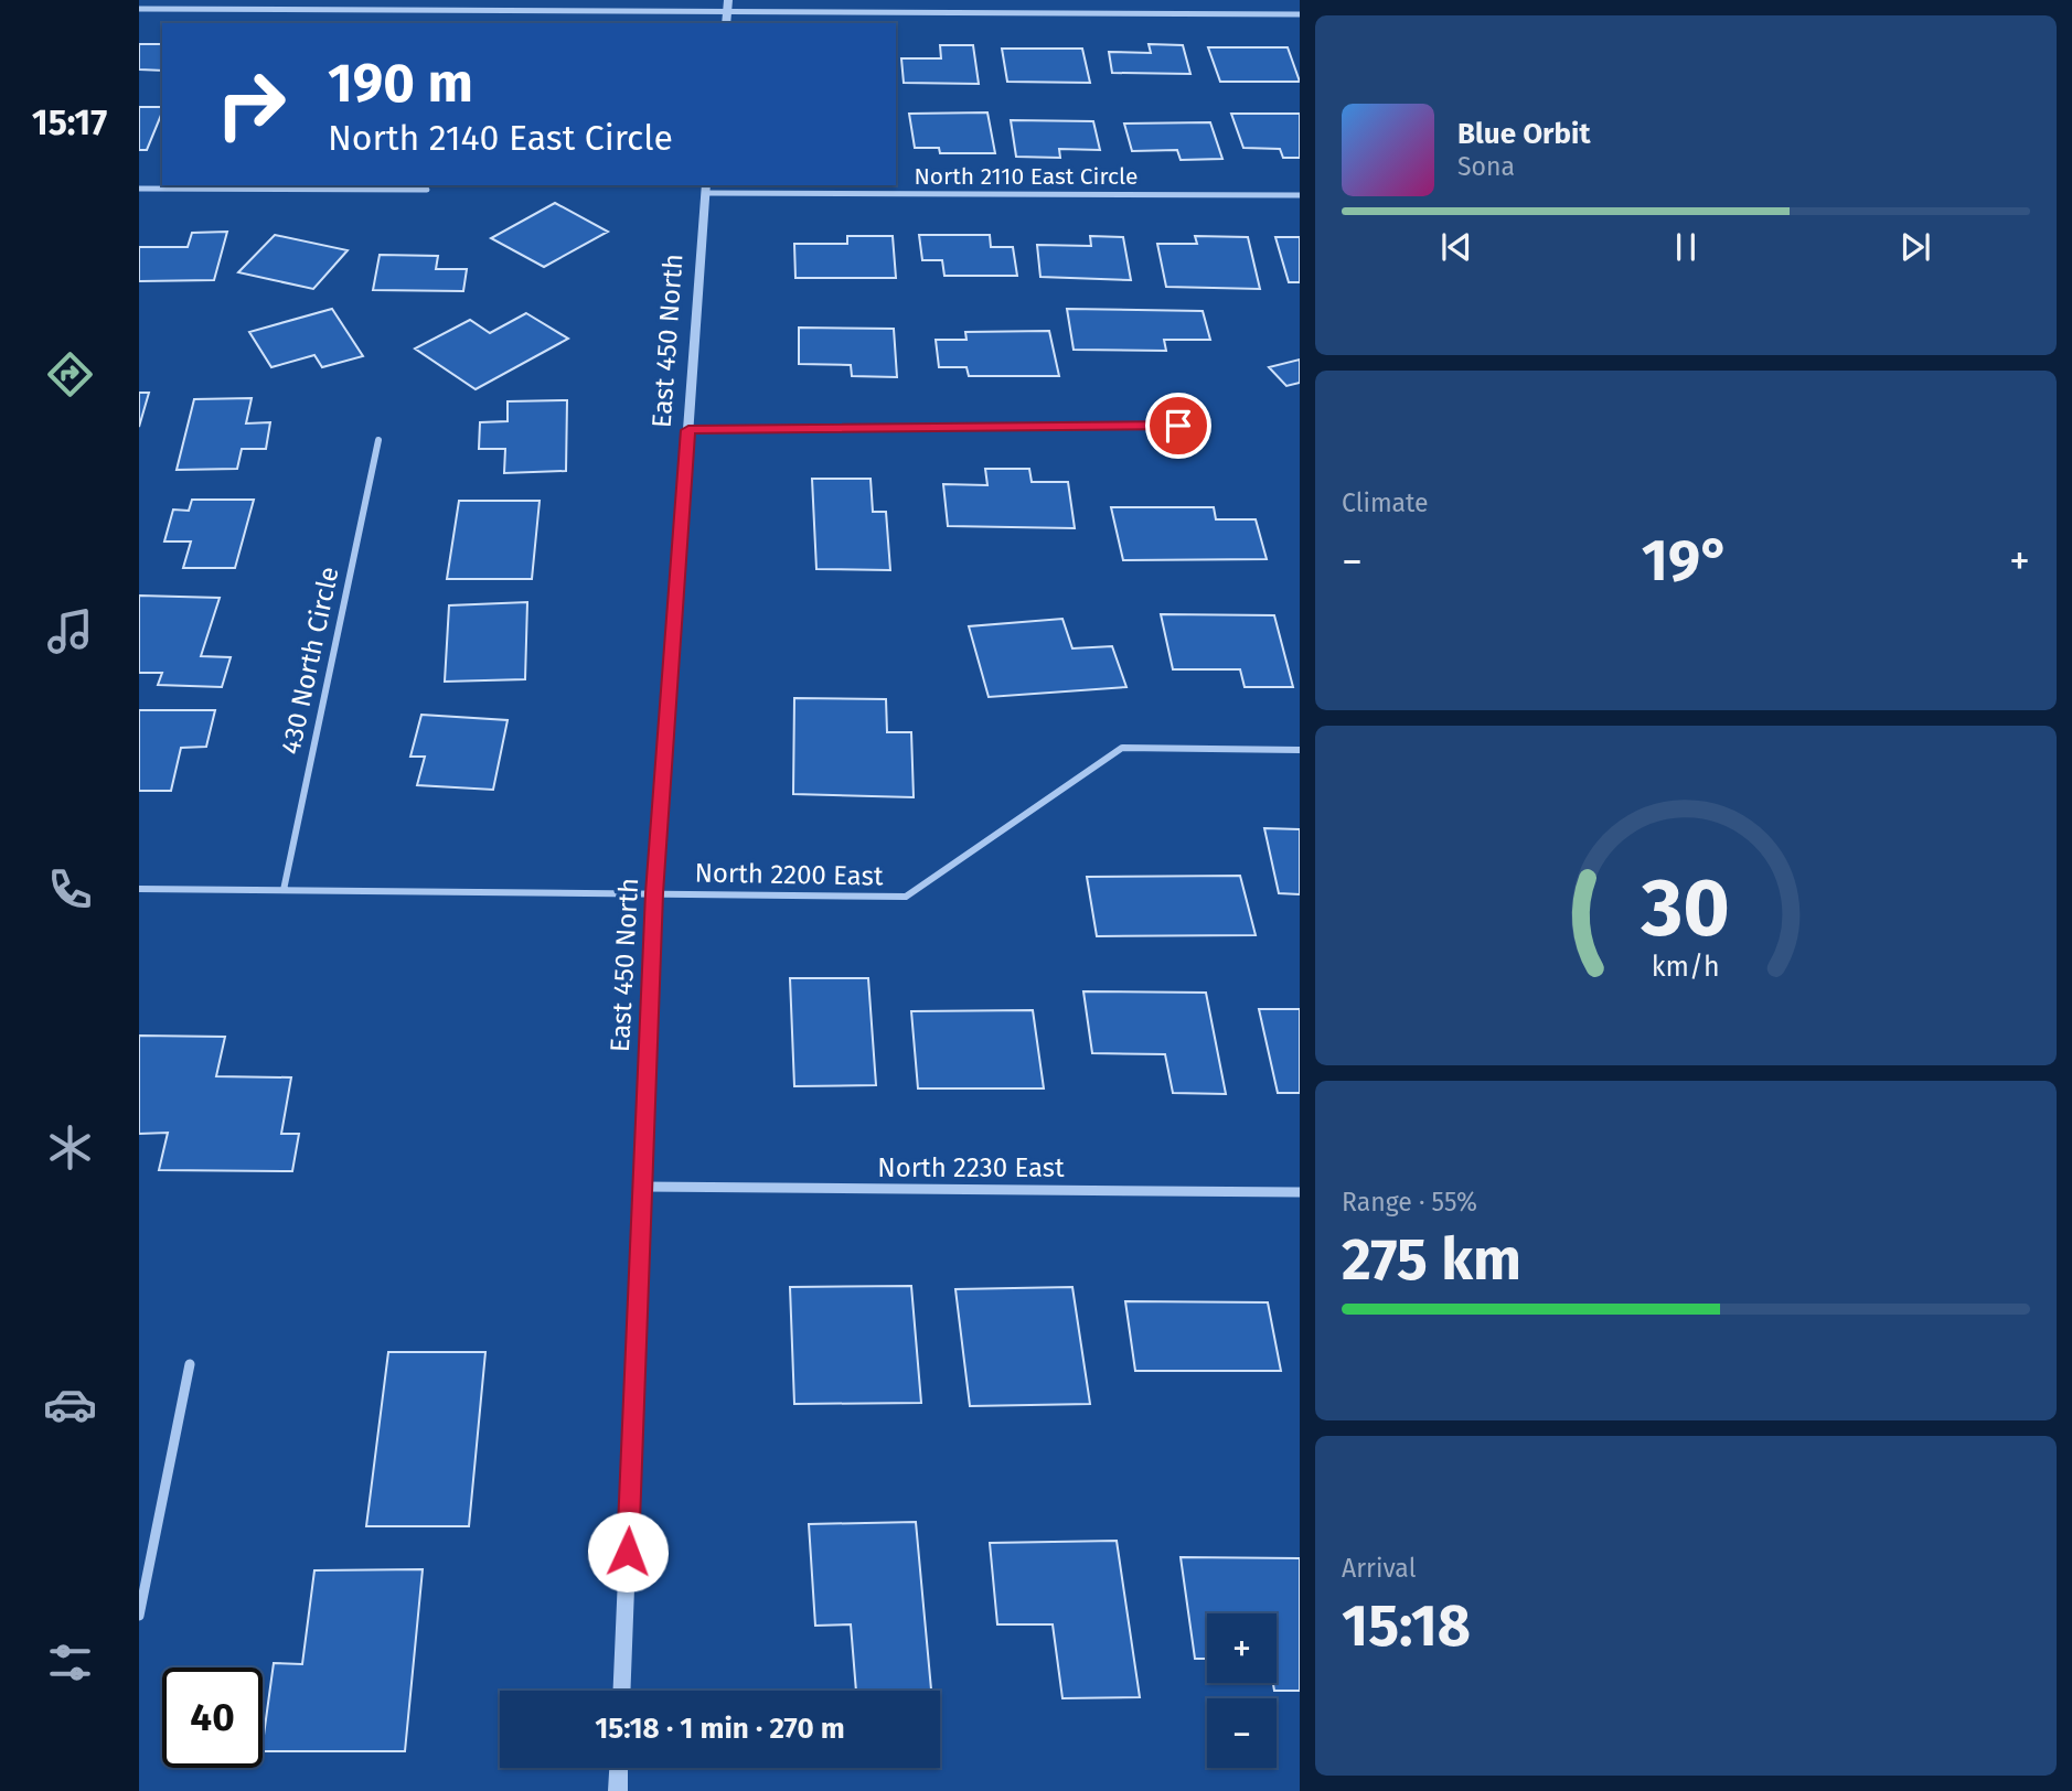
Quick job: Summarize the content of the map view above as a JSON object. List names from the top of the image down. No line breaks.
{"streets":{"street":["North 2110 East Circle","East 450 North","430 North Circle","North 2200 East","North 2230 East"]},"crossings":[["North 2110 East Circle","East 450 North"],["East 450 North","North 2200 East"],["East 450 North","North 2230 East"],["430 North Circle","North 2200 East"]],"page":{"tabs":"15:17","turn":["190 m","North 2140 East Circle"],"song":["Blue Orbit","Sona"],"tile":["Climate",["Range · 55%","275 km"],["Arrival","15:18"]],"heat":["−","19°","+"],"map_buttons":["+","−"],"limit":"40","trip":"15:18 · 1 min · 270 m","gauge":["30","km/h"]}}
